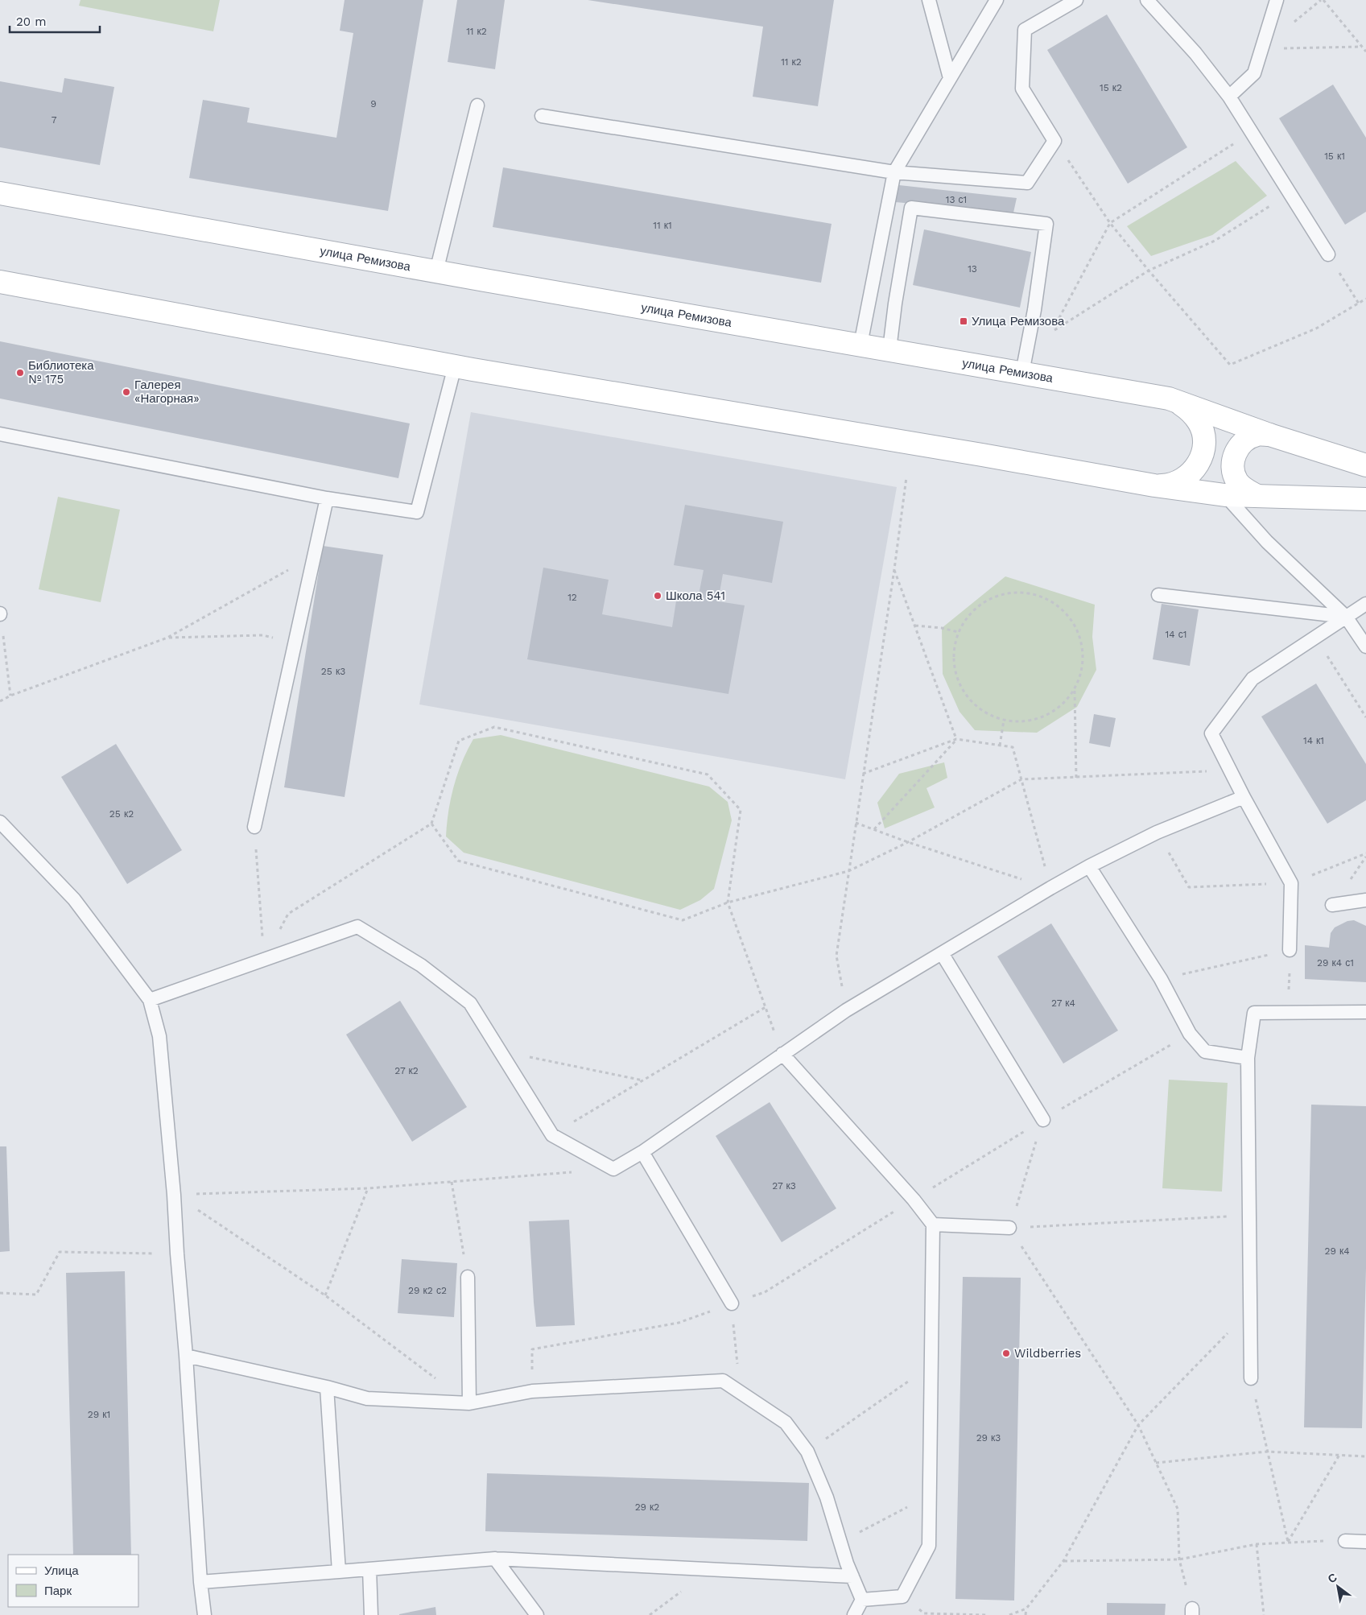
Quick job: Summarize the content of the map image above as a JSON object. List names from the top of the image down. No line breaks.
{"streets":{"street":["улица Ремизова"]},"places":{"transit":["Улица Ремизова"],"other":["Библиотека № 175","Галерея «Нагорная»","Школа 541","Wildberries"]},"house_numbers":["11 к2","11 к2","15 к2","9","7","15 к1","13 с1","11 к1","13","12","14 с1","25 к3","14 к1","25 к2","29 к4 с1","27 к4","27 к2","27 к3","29 к4","29 к2 с2","29 к1","29 к3","29 к2"],"legend":["Улица","Парк"],"scale_bar":"20 m","north":"top left"}
